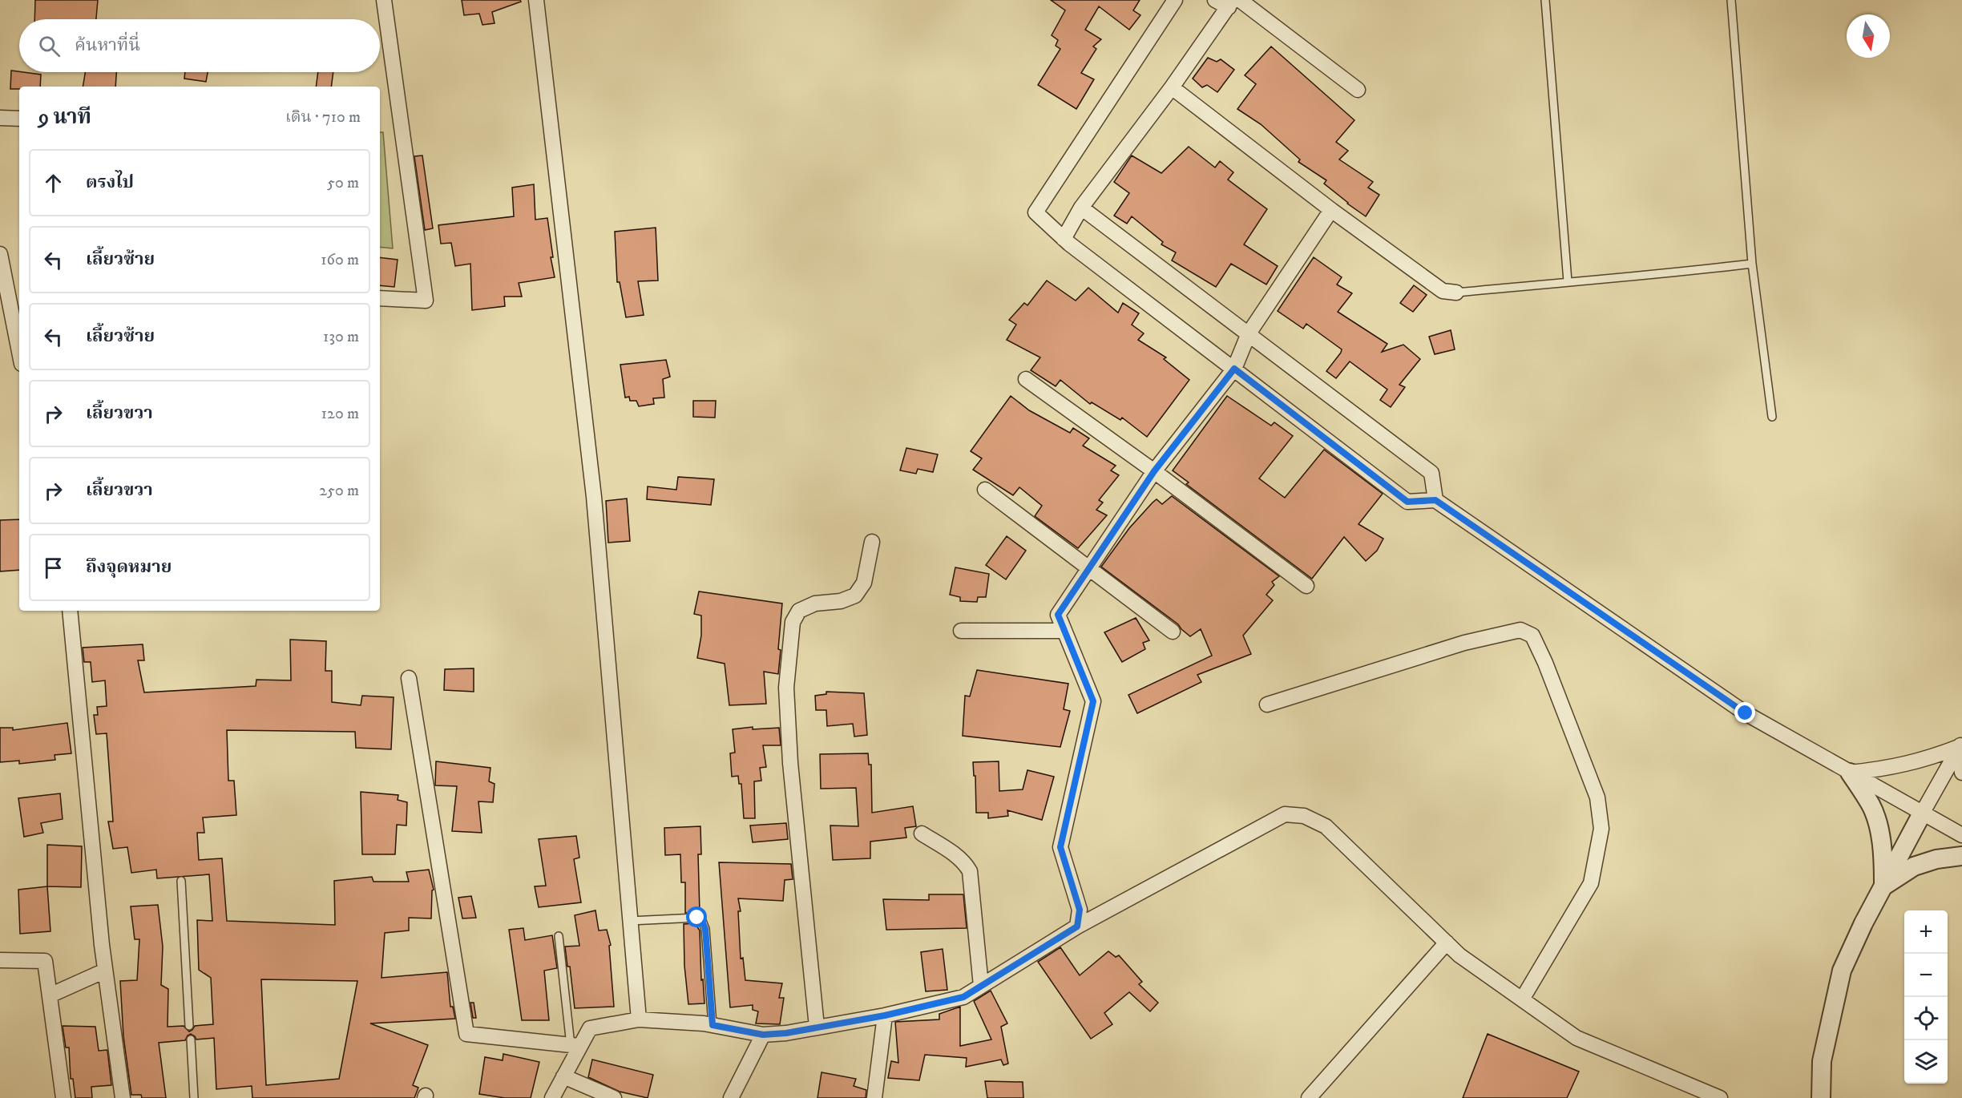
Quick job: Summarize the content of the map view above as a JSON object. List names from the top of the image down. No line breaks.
{"north":"bottom","page":{"search":"ค้นหาที่นี่","heading":["9 นาที","เดิน · 710 m"],"list":[["ตรงไป","50 m"],["เลี้ยวซ้าย","160 m"],["เลี้ยวซ้าย","130 m"],["เลี้ยวขวา","120 m"],["เลี้ยวขวา","250 m"],"ถึงจุดหมาย"],"map_buttons":["+","−"]}}
